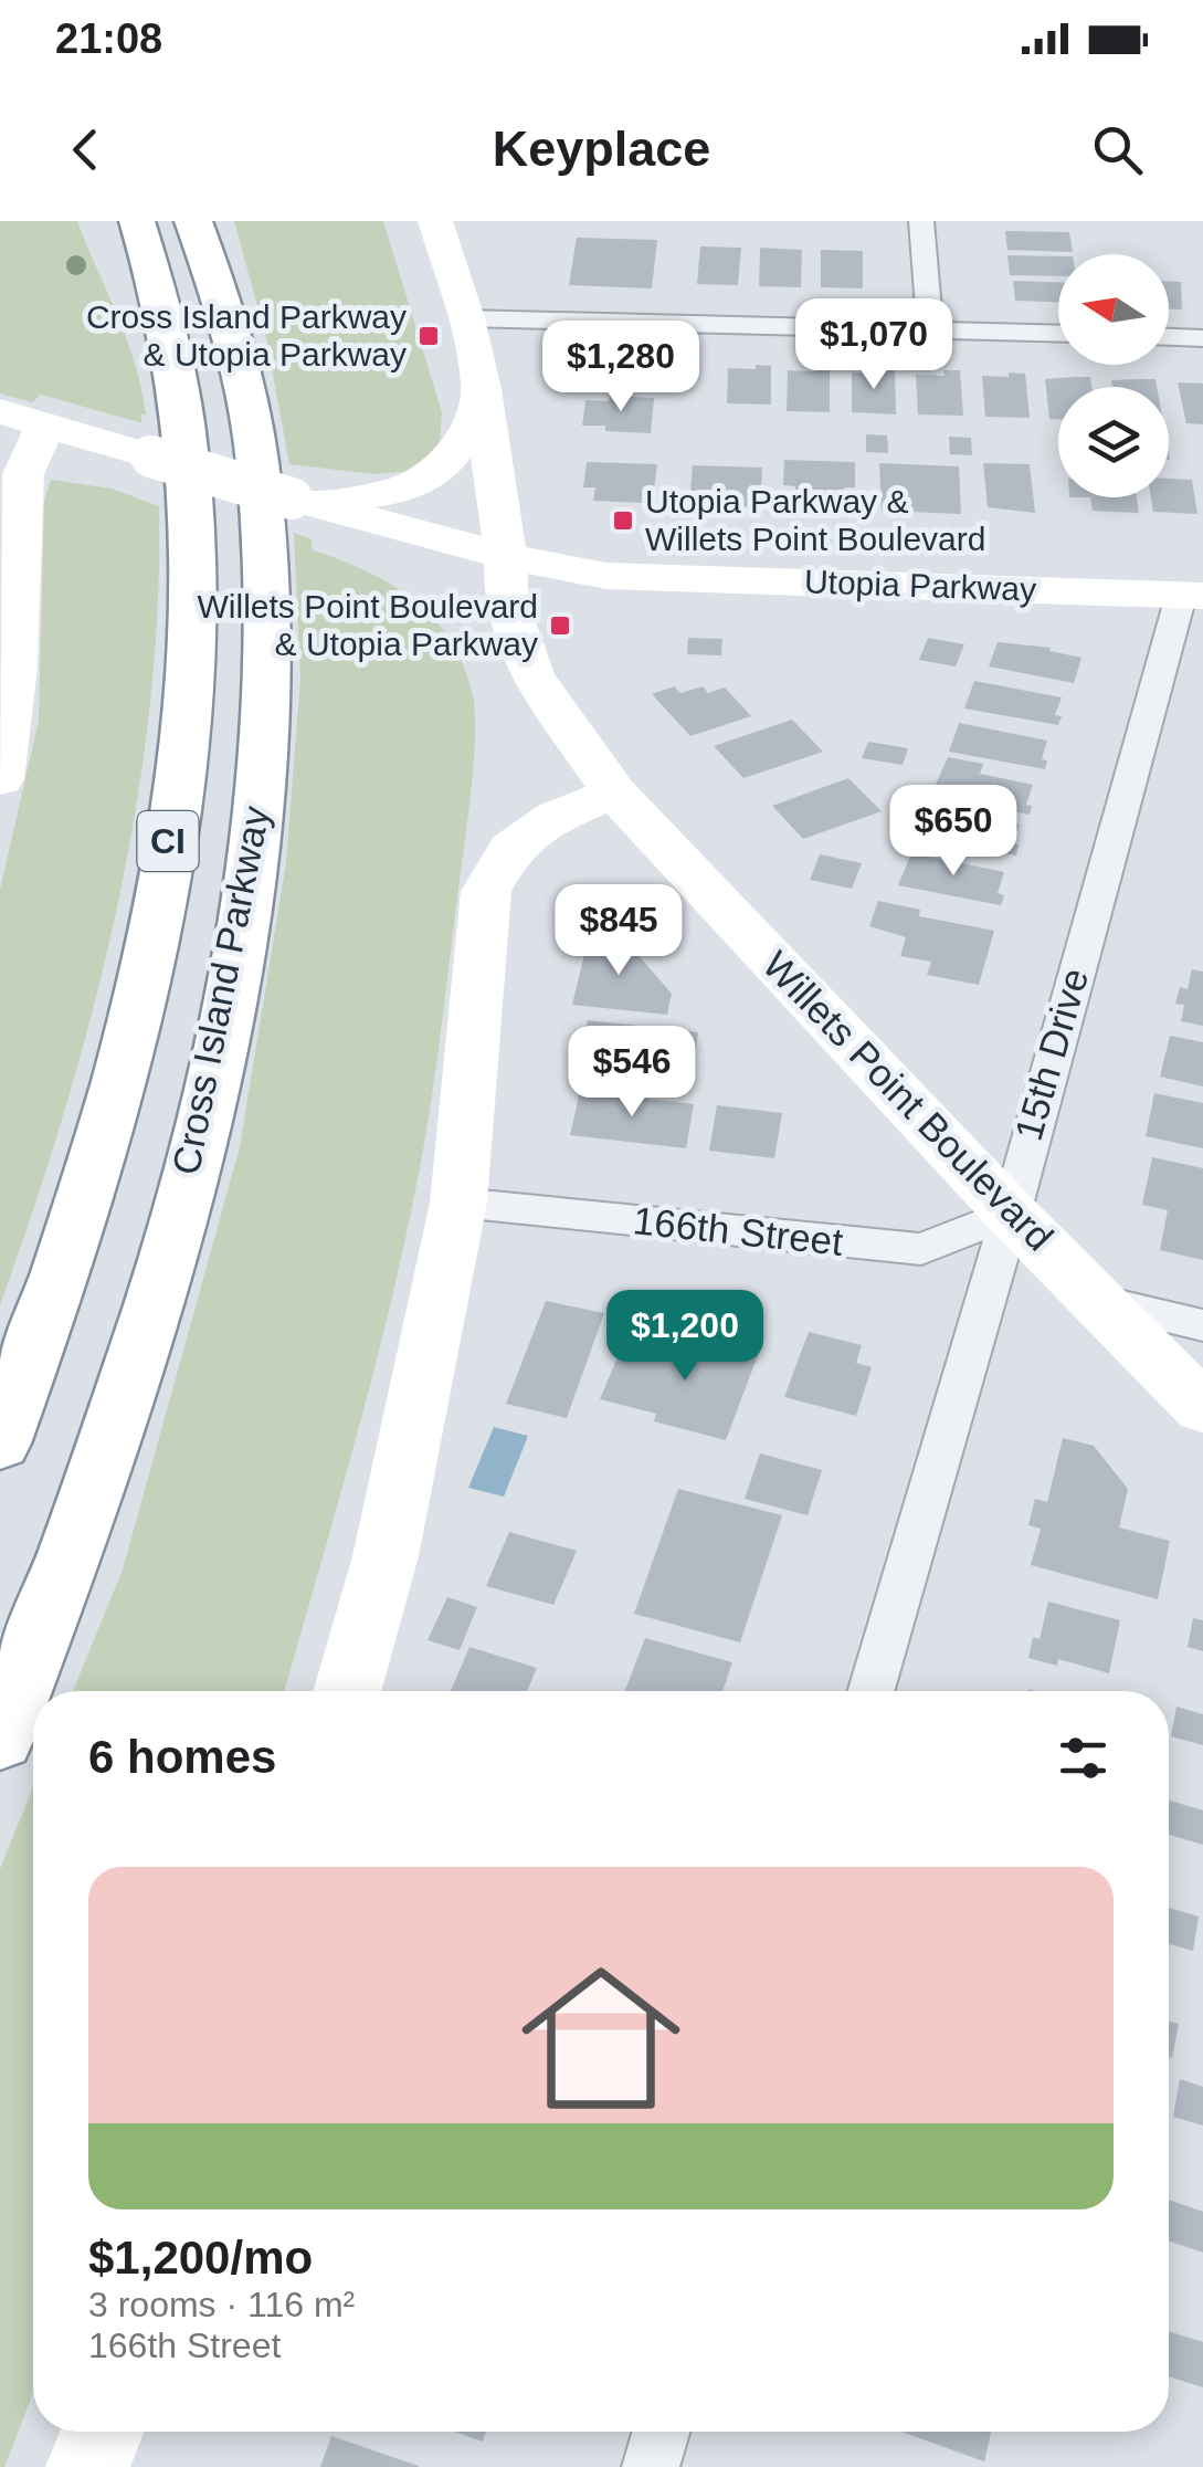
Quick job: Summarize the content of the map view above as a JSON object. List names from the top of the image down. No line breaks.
{"streets":{"main road":["Utopia Parkway","CI","Cross Island Parkway","Willets Point Boulevard"],"street":["15th Drive","166th Street"]},"crossings":[["Utopia Parkway","15th Drive"],["Utopia Parkway","Willets Point Boulevard"],["15th Drive","Willets Point Boulevard"],["15th Drive","166th Street"],["Willets Point Boulevard","166th Street"]],"places":{"transit":["Cross Island Parkway & Utopia Parkway","Utopia Parkway & Willets Point Boulevard","Willets Point Boulevard & Utopia Parkway"]},"north":"left","page":{"status":"21:08","header":"Keyplace","price":["$1,070","$1,280","$650","$845","$546","$1,200"],"heading":"6 homes","list":[{"name":"$1,200/mo","note":"3 rooms · 116 m² · 166th Street"}]}}
